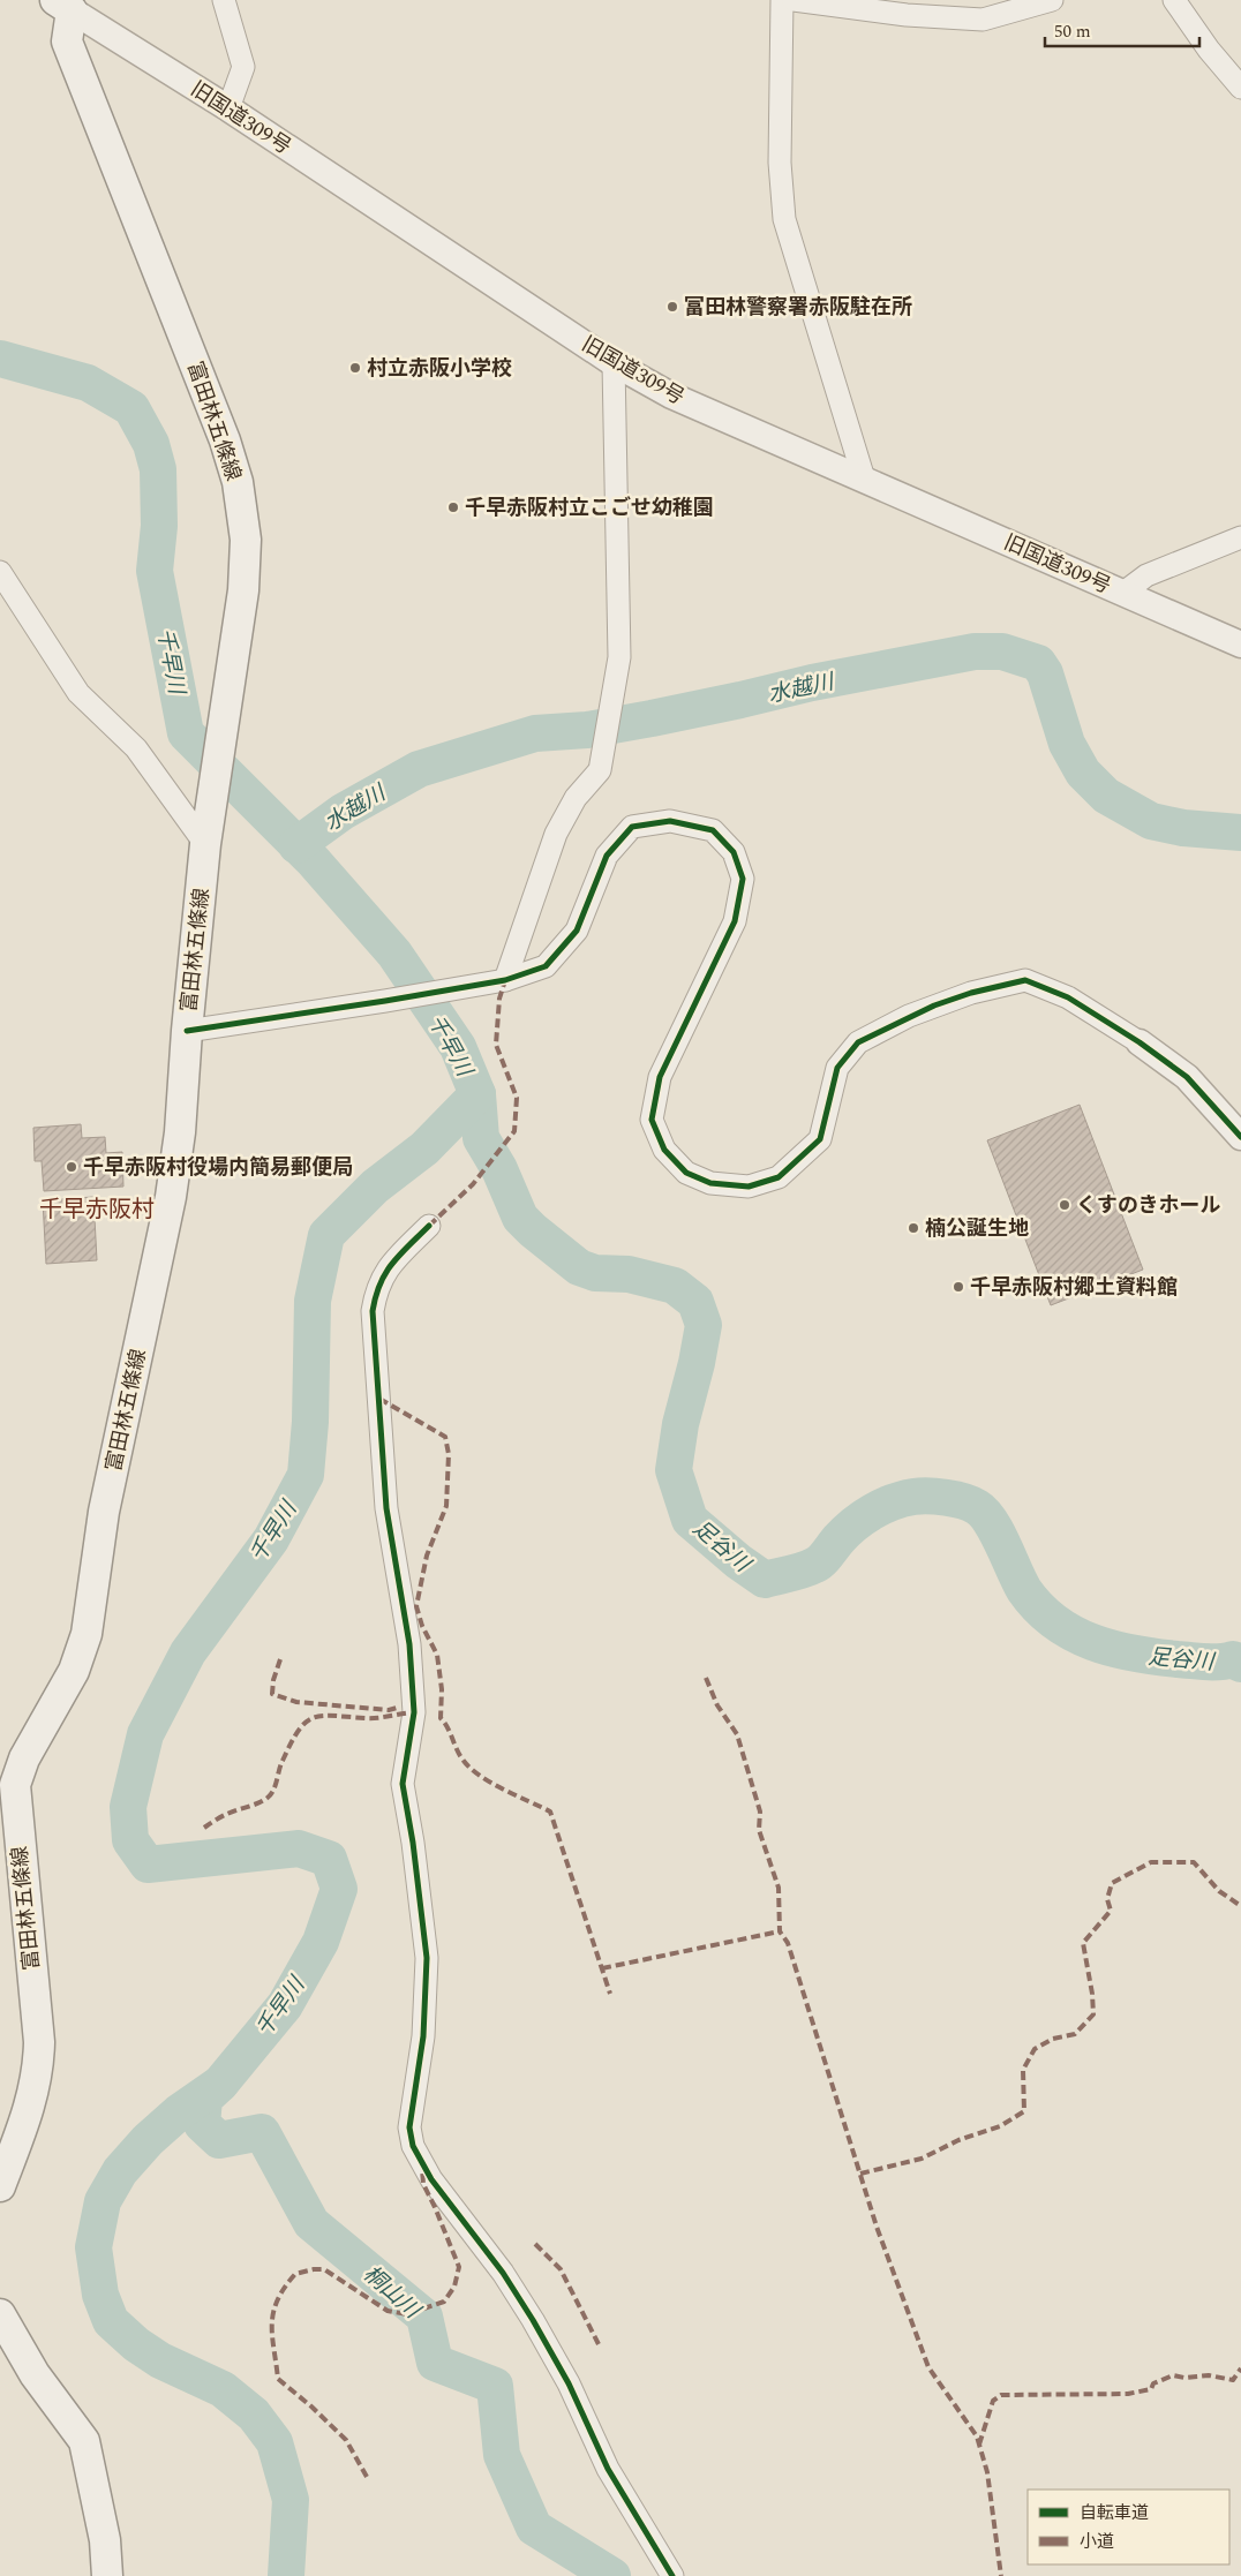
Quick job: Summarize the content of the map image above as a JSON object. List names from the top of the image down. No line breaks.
{"streets":{"main road":["富田林五條線"],"street":["旧国道309号"]},"crossings":[["旧国道309号","富田林五條線"]],"districts":["千早赤阪村"],"water":["千早川","水越川","足谷川","桐山川"],"places":["富田林警察署赤阪駐在所","村立赤阪小学校","千早赤阪村立こごせ幼稚園","千早赤阪村役場内簡易郵便局","くすのきホール","楠公誕生地","千早赤阪村郷土資料館"],"legend":["自転車道","小道"],"scale_bar":"50 m"}
